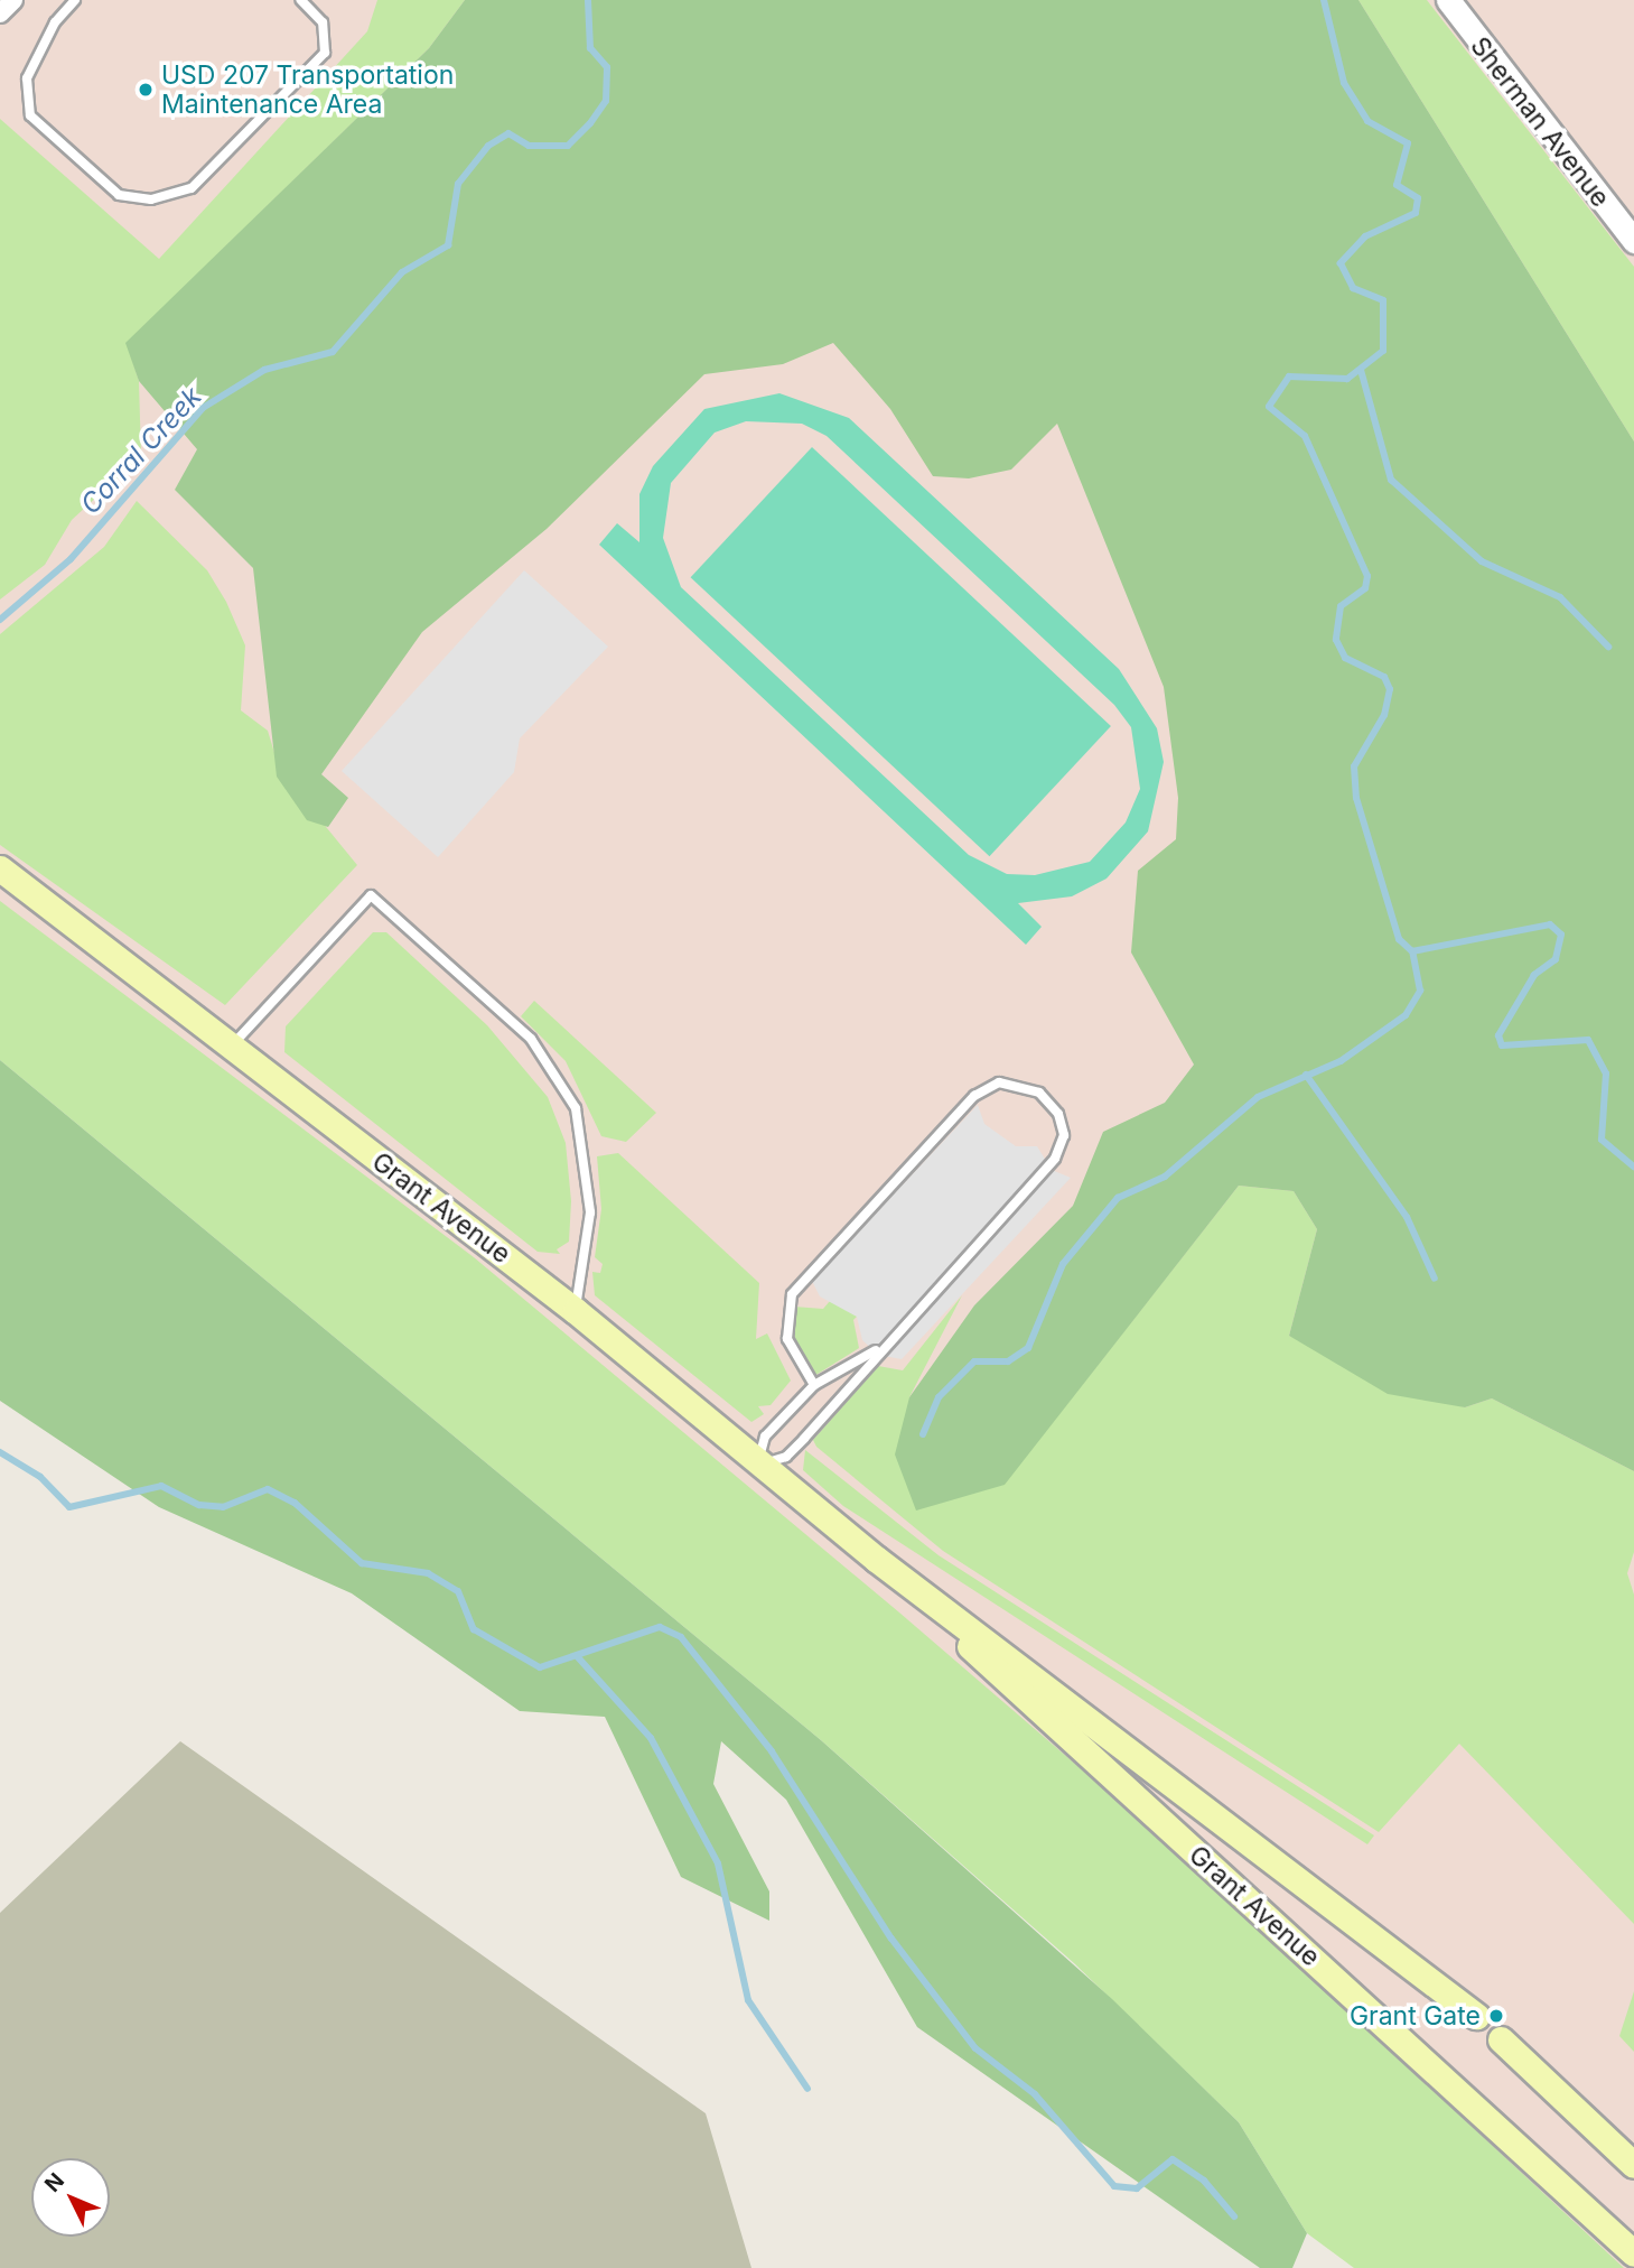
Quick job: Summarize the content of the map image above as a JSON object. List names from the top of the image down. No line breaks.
{"streets":{"main road":["Grant Avenue"],"street":["Sherman Avenue"]},"water":["Corral Creek"],"places":["USD 207 Transportation Maintenance Area","Grant Gate"],"north":"top left"}
